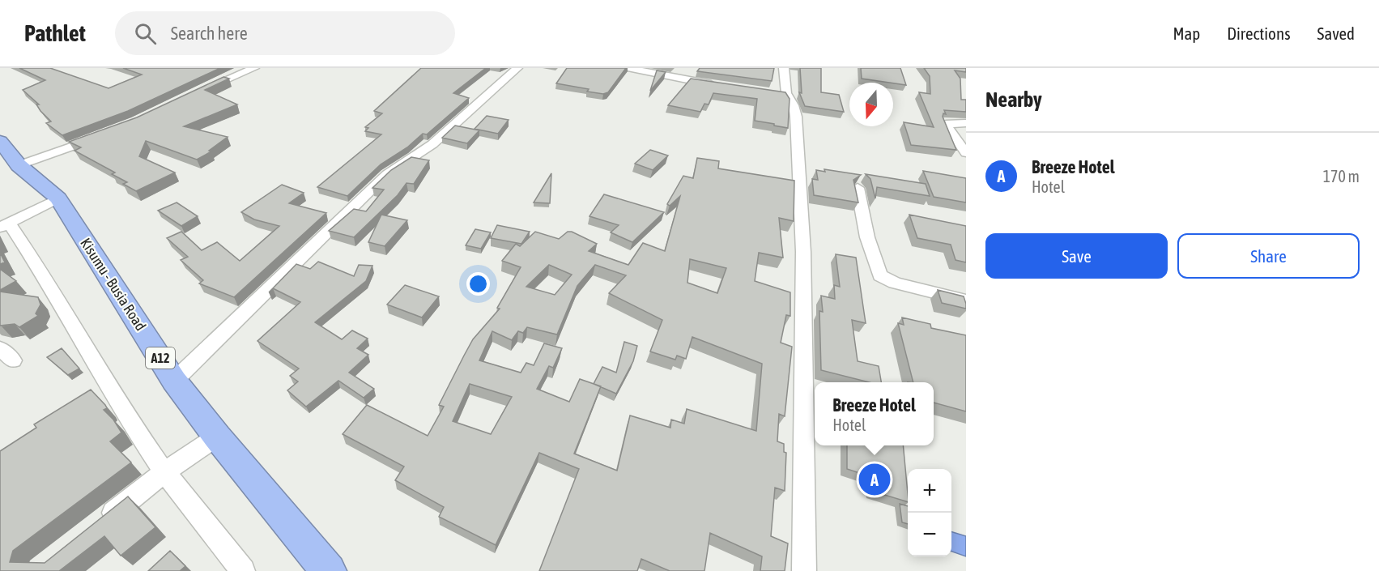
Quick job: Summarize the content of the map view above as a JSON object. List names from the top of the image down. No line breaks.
{"streets":{"highway":["Kisumu - Busia Road","A12"]},"north":"bottom","page":{"header":"Pathlet","search":"Search here","nav":["Map","Directions","Saved"],"heading":"Nearby","list":[{"mark":"A","name":"Breeze Hotel","note":"Hotel","value":"170 m"}],"buttons":["Save","Share"],"popup":["Breeze Hotel","Hotel"],"pins":"A","map_buttons":["+","−"]}}
